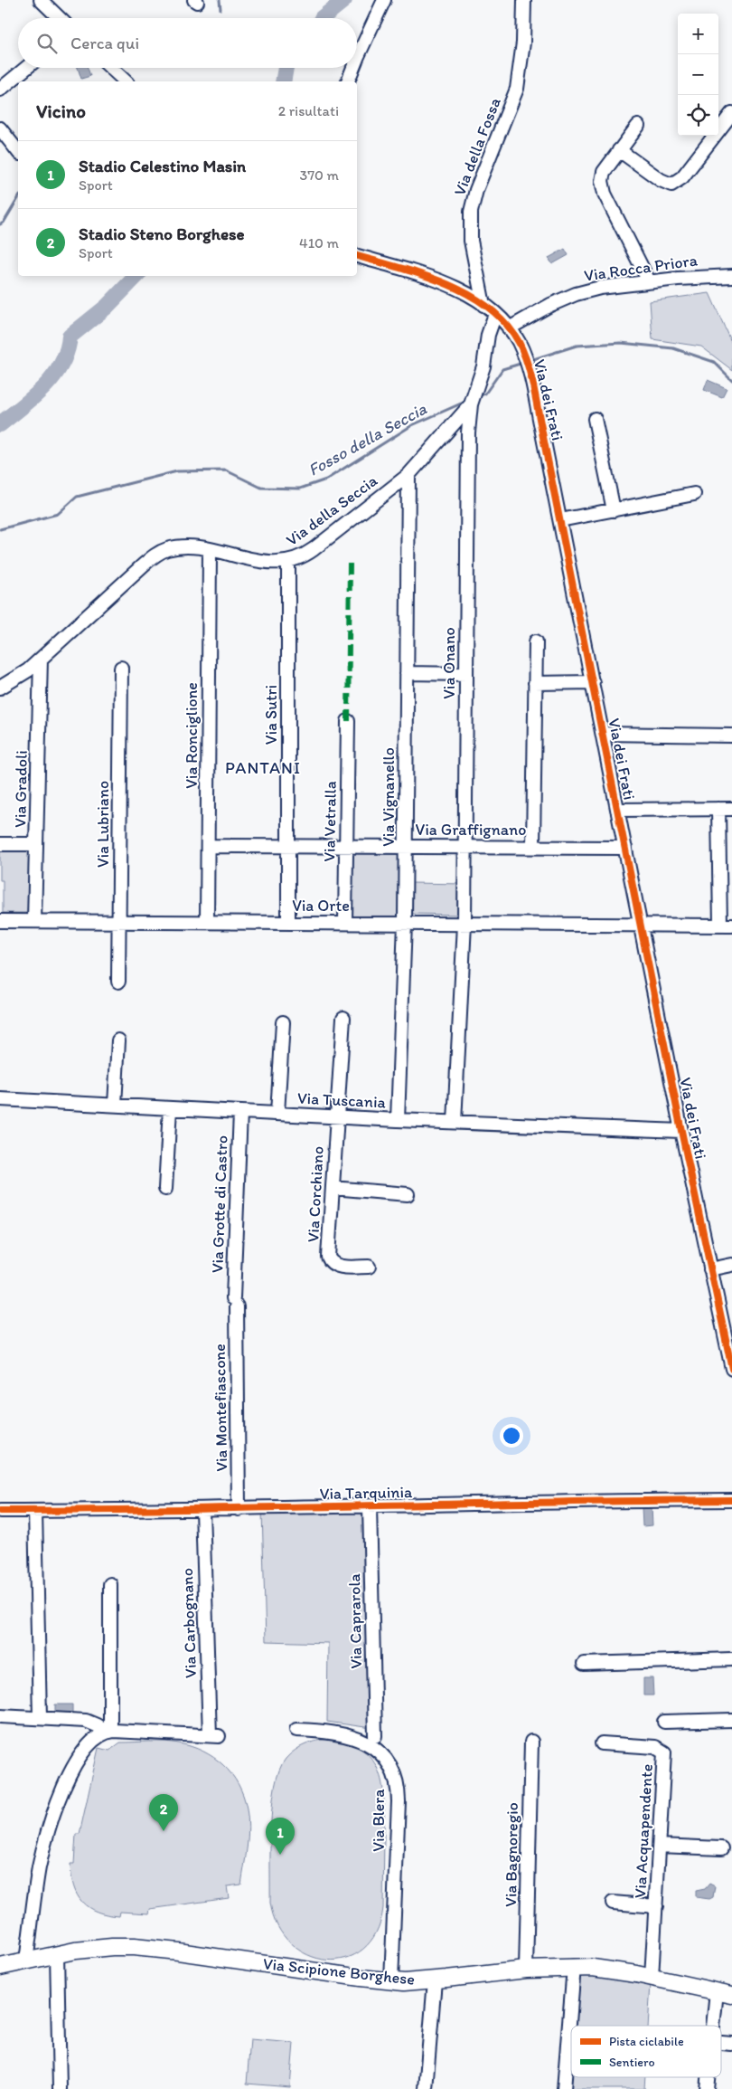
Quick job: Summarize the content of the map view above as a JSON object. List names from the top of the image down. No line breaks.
{"streets":{"main road":["Via Scipione Borghese"],"street":["Via della Fossa","Via Rocca Priora","Via dei Frati","Via della Seccia","Via Onano","Via Sutri","Via Ronciglione","Via Gradoli","Via Vignanello","Via Vetralla","Via Lubriano","Via Graffignano","Via Orte","Via Tuscania","Via Corchiano","Via Grotte di Castro","Via Montefiascone","Via Tarquinia","Via Caprarola","Via Carbognano","Via Blera","Via Acquapendente","Via Bagnoregio"]},"crossings":[["Via della Fossa","Via dei Frati"],["Via Rocca Priora","Via dei Frati"],["Via dei Frati","Via della Seccia"],["Via dei Frati","Via Graffignano"],["Via dei Frati","Via Orte"],["Via dei Frati","Via Tuscania"],["Via della Seccia","Via Onano"],["Via della Seccia","Via Sutri"],["Via della Seccia","Via Ronciglione"],["Via della Seccia","Via Gradoli"],["Via della Seccia","Via Vignanello"],["Via Onano","Via Graffignano"],["Via Onano","Via Orte"],["Via Onano","Via Tuscania"],["Via Sutri","Via Graffignano"],["Via Sutri","Via Orte"],["Via Ronciglione","Via Graffignano"],["Via Ronciglione","Via Orte"],["Via Gradoli","Via Orte"],["Via Vignanello","Via Graffignano"],["Via Vignanello","Via Orte"],["Via Vignanello","Via Tuscania"],["Via Vetralla","Via Graffignano"],["Via Vetralla","Via Orte"],["Via Lubriano","Via Orte"],["Via Tuscania","Via Corchiano"],["Via Tuscania","Via Grotte di Castro"],["Via Grotte di Castro","Via Montefiascone"],["Via Montefiascone","Via Tarquinia"],["Via Tarquinia","Via Caprarola"],["Via Tarquinia","Via Carbognano"],["Via Blera","Via Scipione Borghese"],["Via Acquapendente","Via Scipione Borghese"],["Via Bagnoregio","Via Scipione Borghese"]],"districts":["PANTANI"],"water":["Fosso della Seccia"],"legend":["Pista ciclabile","Sentiero"],"page":{"map_buttons":["+","−"],"search":"Cerca qui","heading":["Vicino","2 risultati"],"list":[{"mark":"1","name":"Stadio Celestino Masin","note":"Sport","value":"370 m"},{"mark":"2","name":"Stadio Steno Borghese","note":"Sport","value":"410 m"}],"pins":["2","1"]}}
